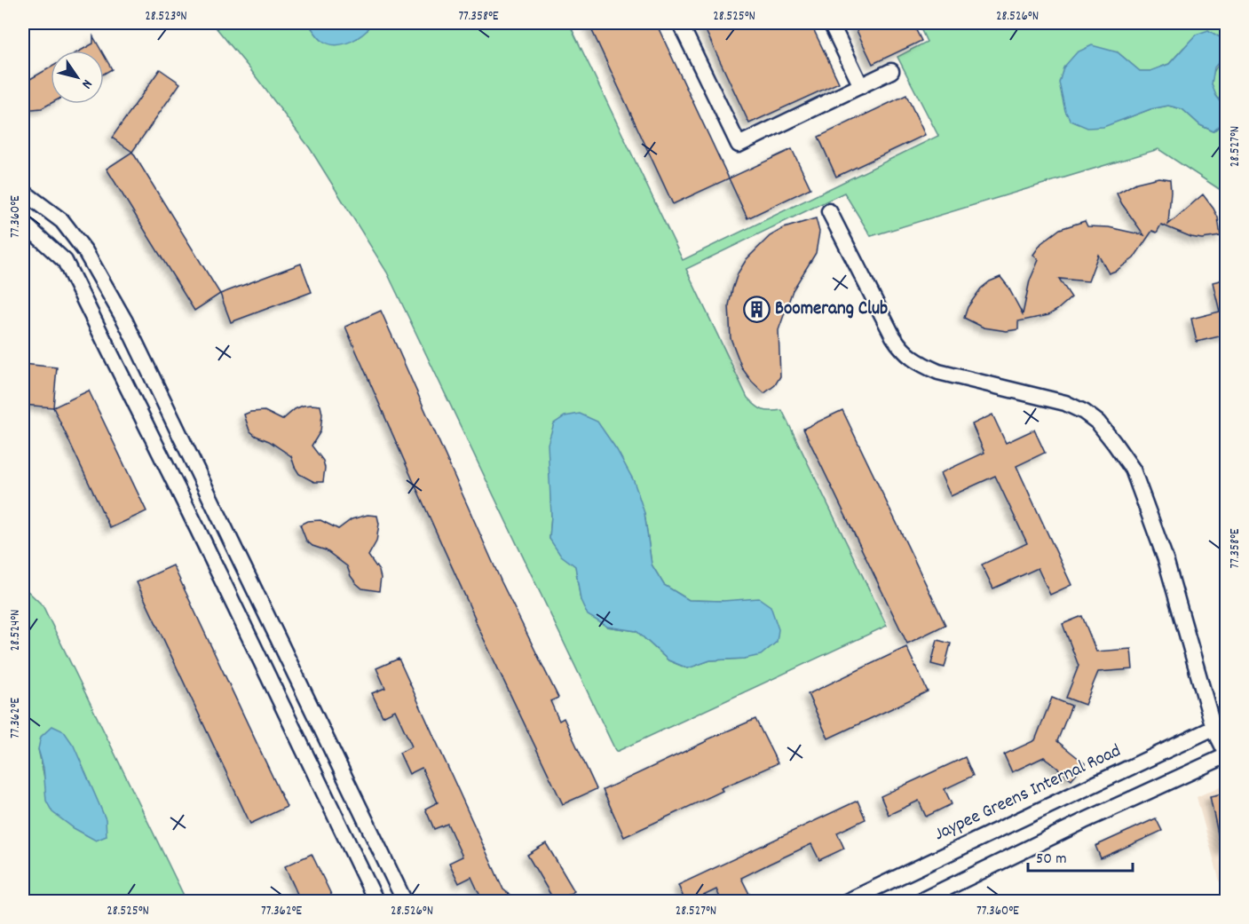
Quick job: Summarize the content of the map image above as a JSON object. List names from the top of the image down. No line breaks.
{"streets":{"street":["Jaypee Greens Internal Road"]},"places":{"building":["Boomerang Club"]},"scale_bar":"50 m","north":"bottom right","coordinates":["28.523°N","77.358°E","28.525°N","28.526°N","28.527°N","77.360°E","28.524°N","77.362°E"]}
